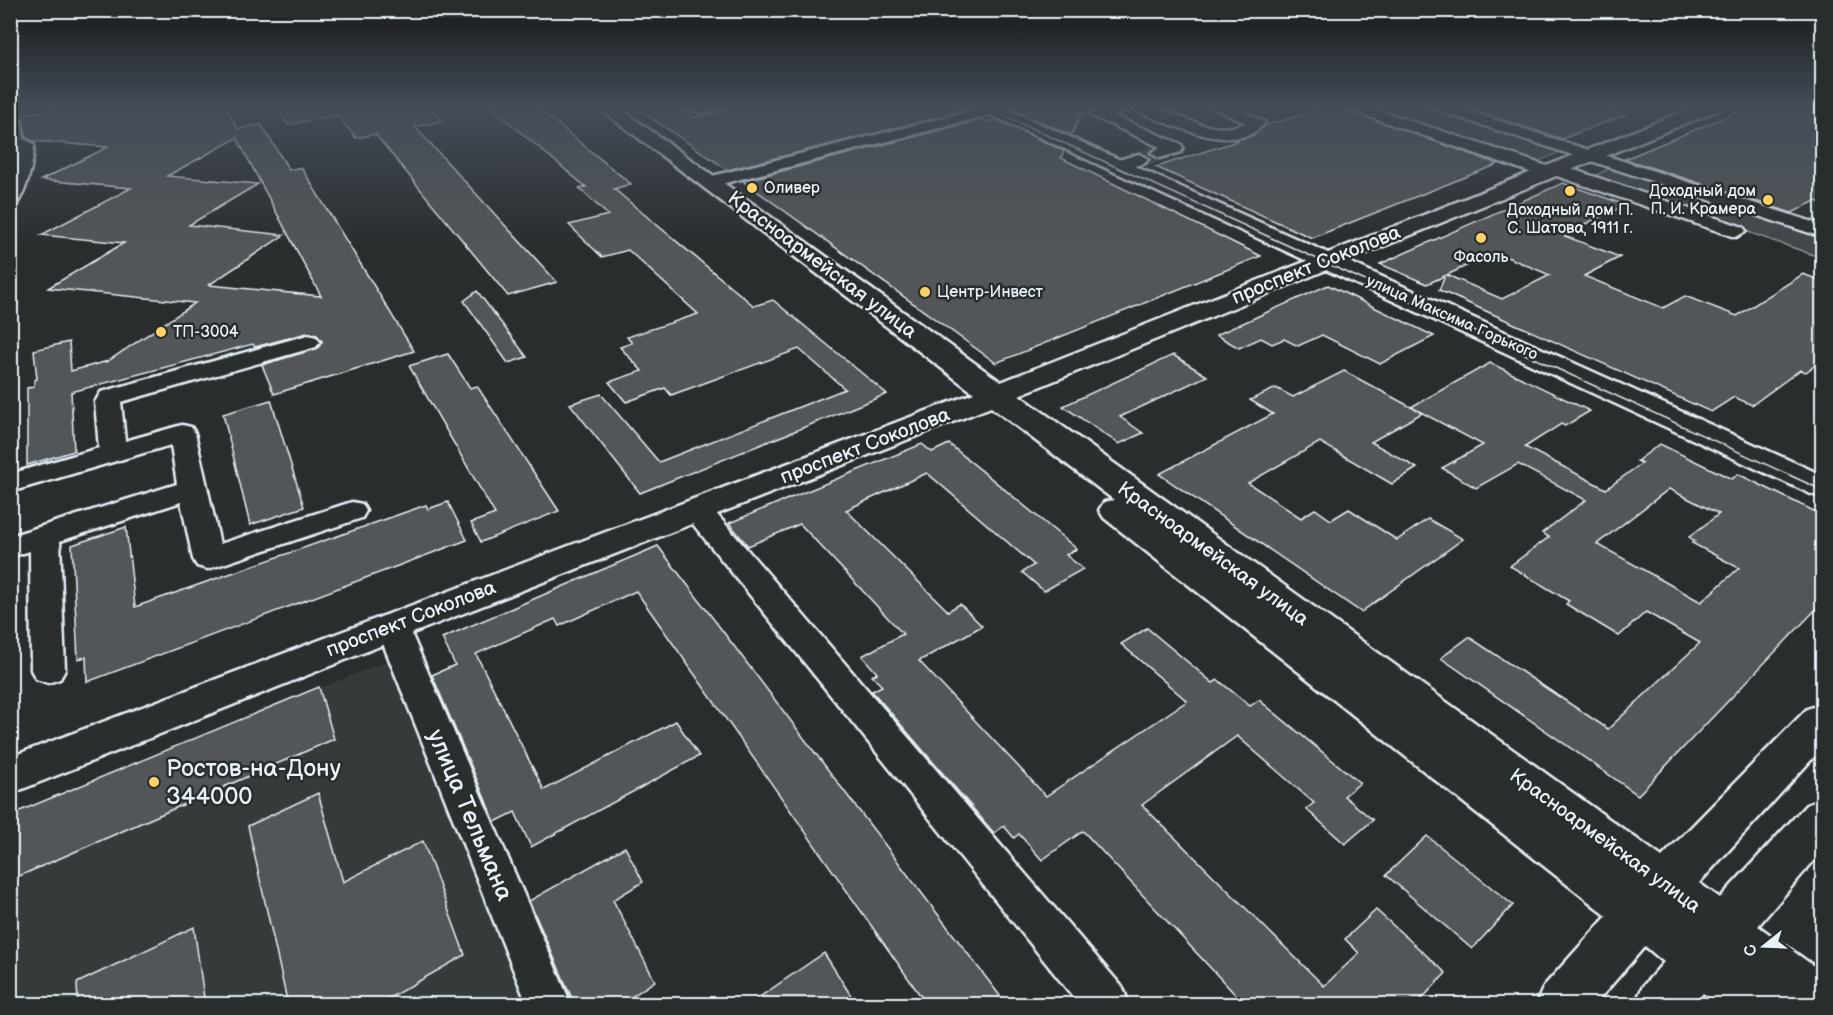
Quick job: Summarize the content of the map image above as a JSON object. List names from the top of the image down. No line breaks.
{"streets":{"main road":["Красноармейская улица","проспект Соколова","улица Максима Горького"],"street":["улица Тельмана"]},"crossings":[["Красноармейская улица","проспект Соколова"],["проспект Соколова","улица Максима Горького"],["проспект Соколова","улица Тельмана"]],"places":["Оливер","Доходный дом П. С. Шатова, 1911 г.","Доходный дом П. И. Крамера","Фасоль","Центр-Инвест","ТП-3004","Ростов-на-Дону 344000"],"north":"left"}
